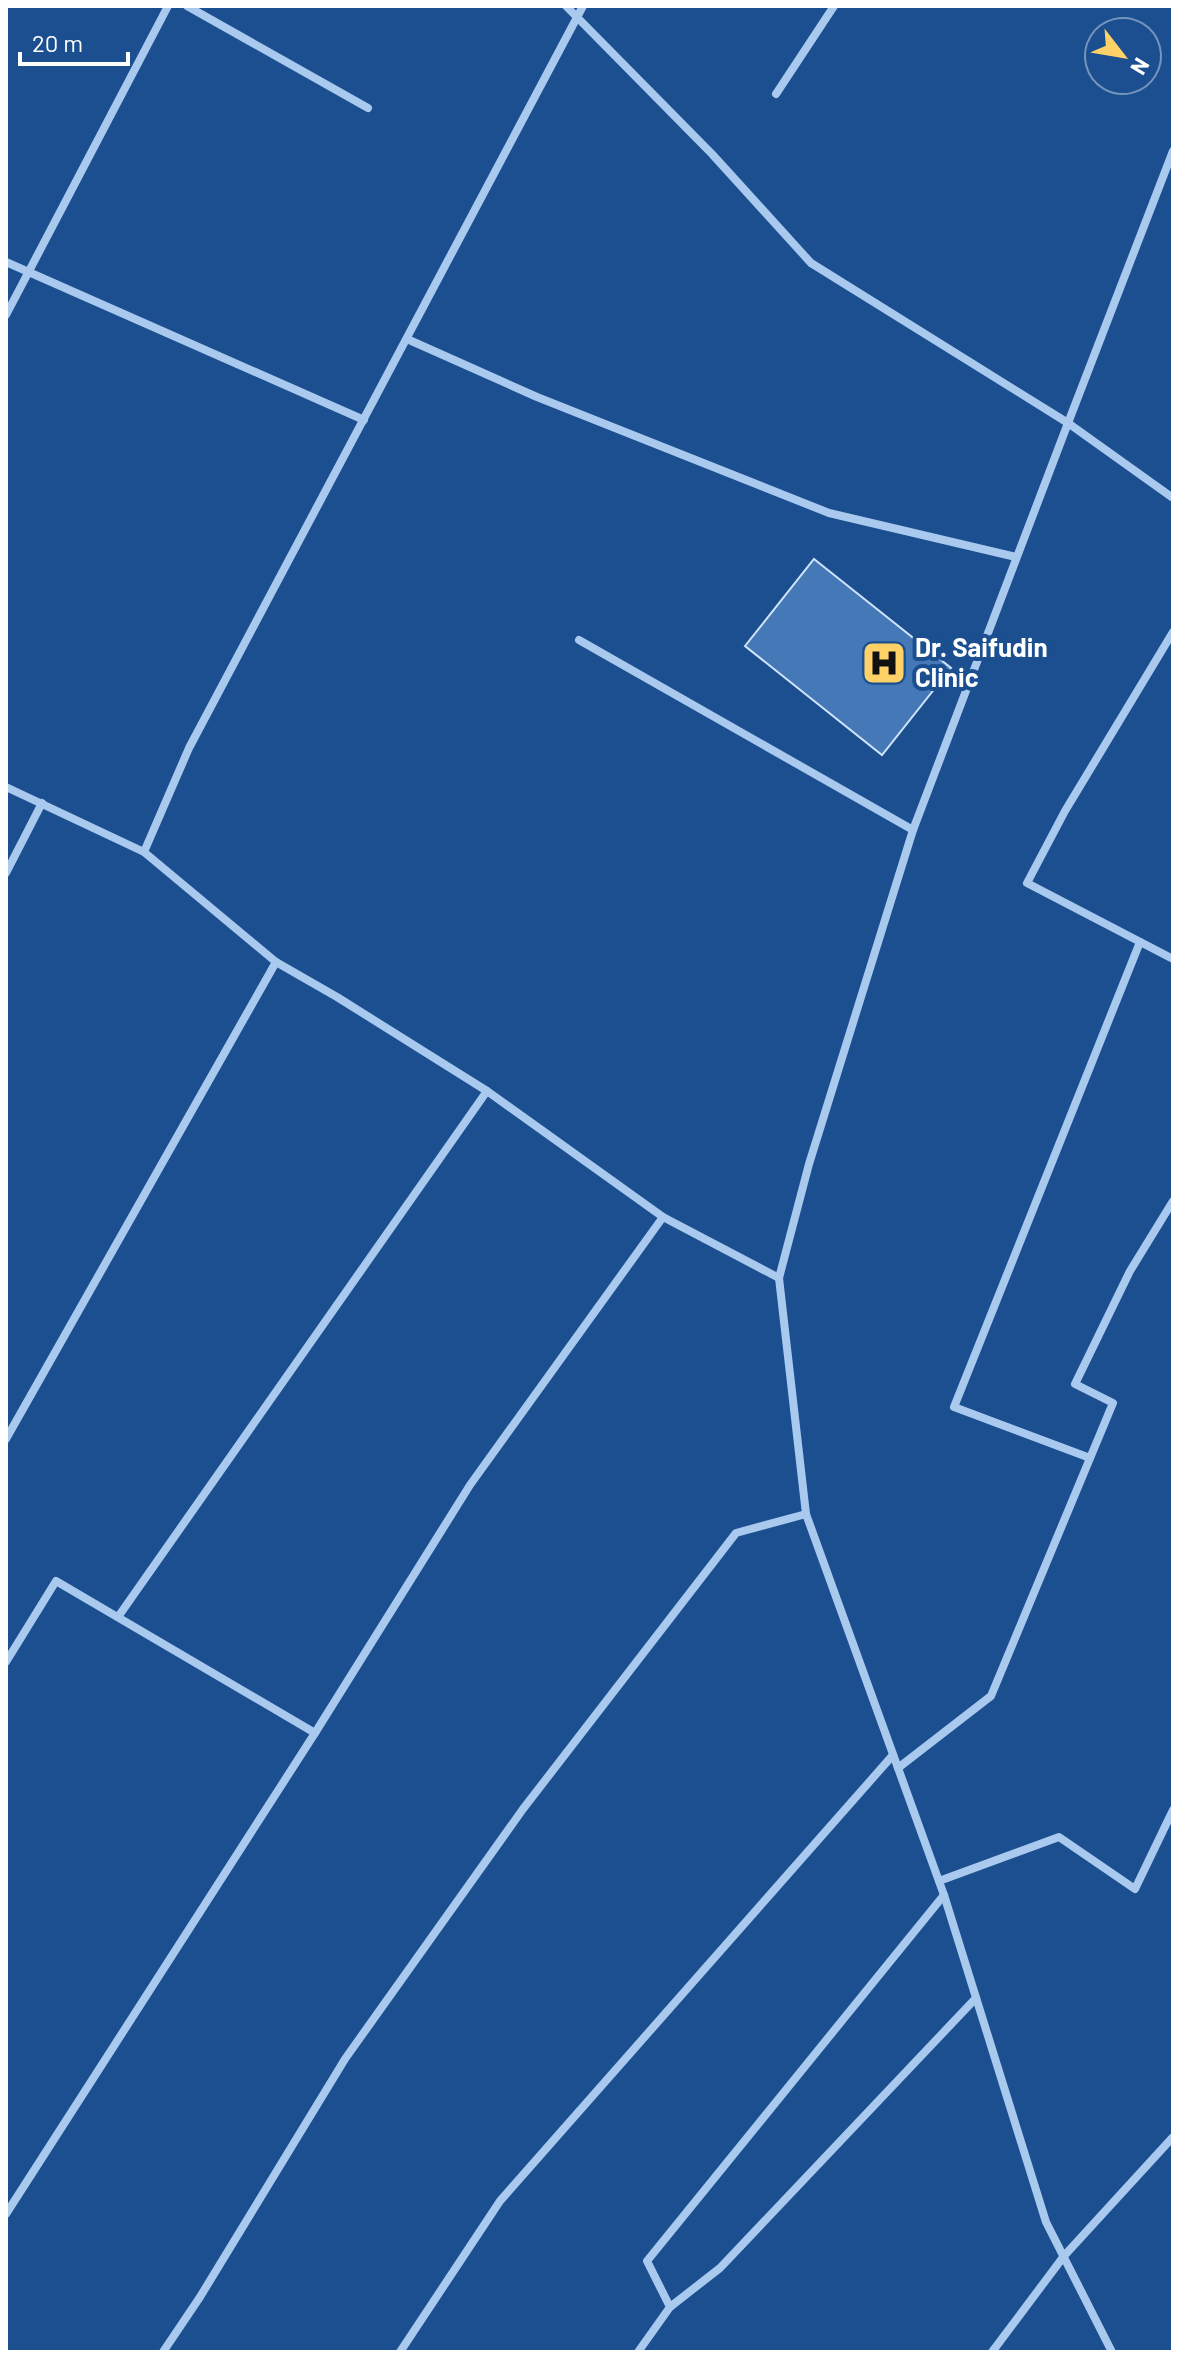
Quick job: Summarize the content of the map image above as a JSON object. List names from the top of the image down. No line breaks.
{"places":{"hospital":["Dr. Saifudin Clinic"]},"scale_bar":"20 m","north":"bottom right"}
